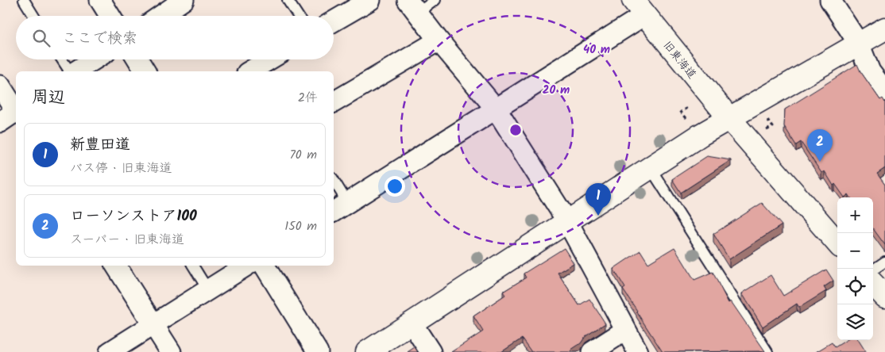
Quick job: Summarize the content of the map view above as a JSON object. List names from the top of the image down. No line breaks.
{"streets":{"street":["旧東海道"]},"page":{"search":"ここで検索","heading":["周辺","2件"],"list":[{"mark":"1","name":"新豊田道","note":"バス停 · 旧東海道","value":"70 m"},{"mark":"2","name":"ローソンストア100","note":"スーパー · 旧東海道","value":"150 m"}],"pins":["2","1"],"map_buttons":["+","−"]},"rings":["40 m","20 m"]}
